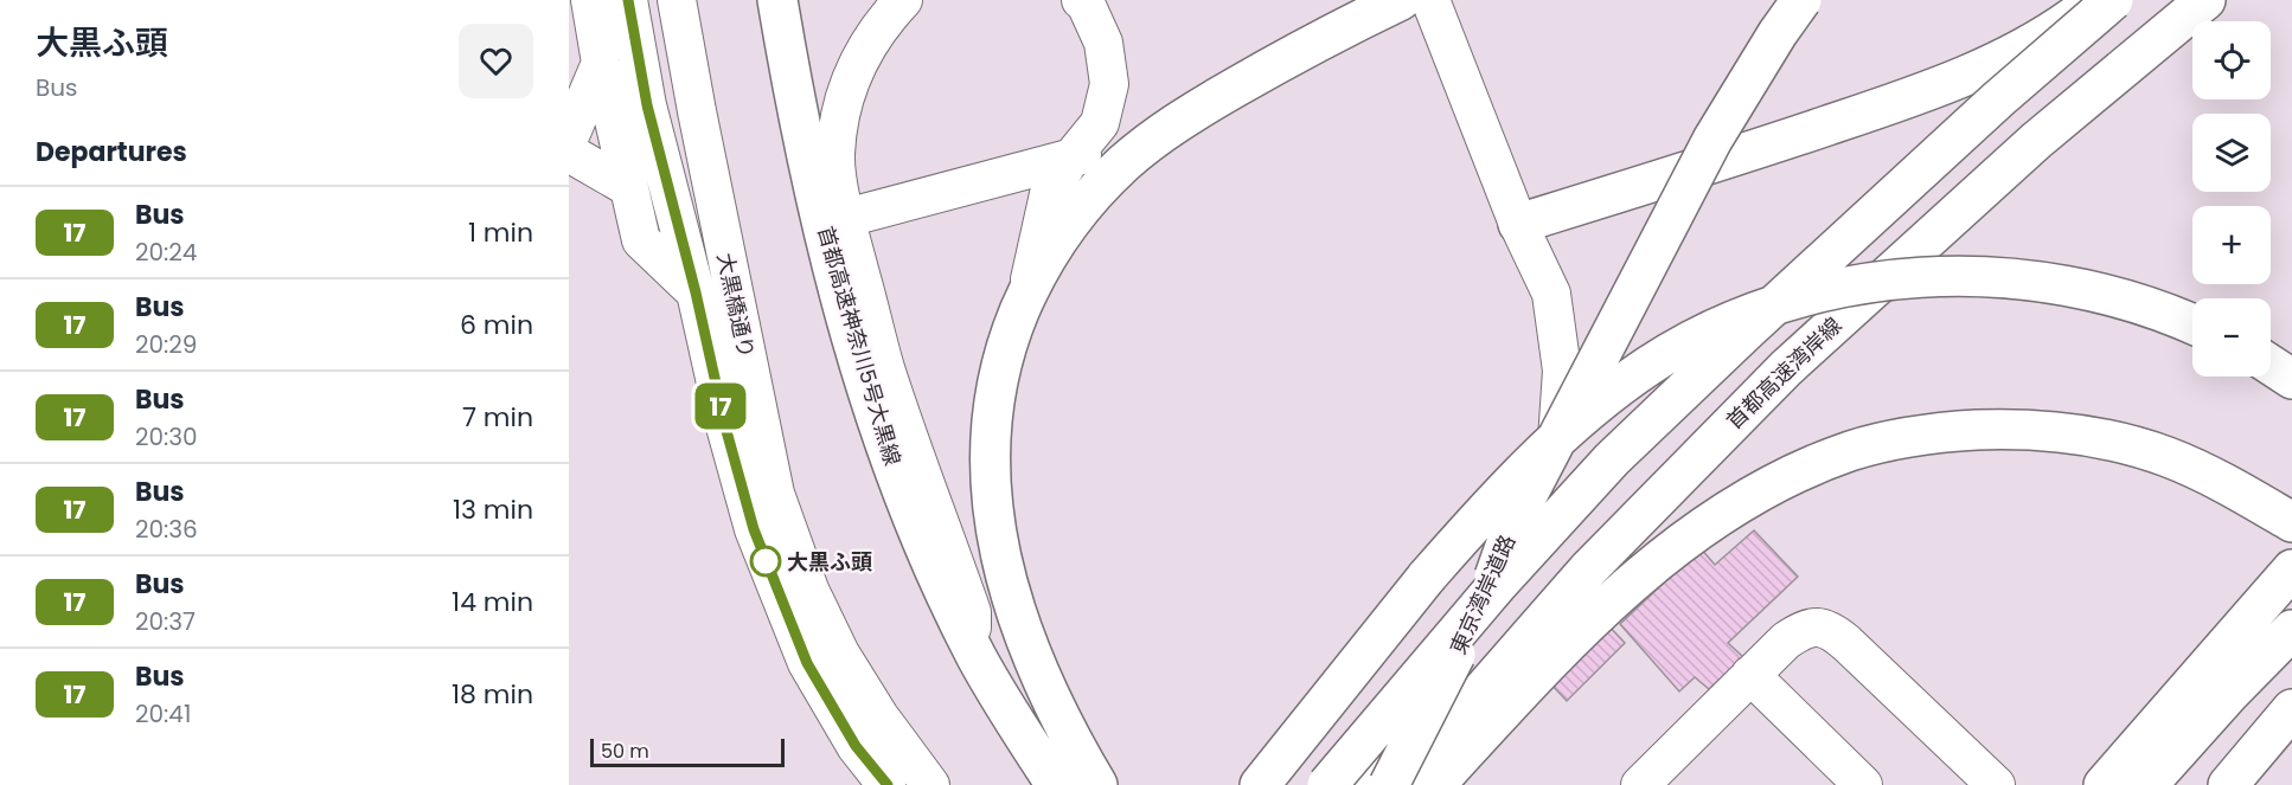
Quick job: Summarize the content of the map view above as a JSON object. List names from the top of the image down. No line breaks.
{"streets":{"highway":["首都高速神奈川5号大黒線","首都高速湾岸線","東京湾岸道路"],"street":["大黒橋通り"]},"places":["大黒ふ頭"],"lines":["bus line 17"],"scale_bar":"50 m","page":{"heading":[["大黒ふ頭","Bus"],"Departures"],"on_map":"17","map_buttons":["+","−"],"list":[{"mark":"17","name":"Bus","note":"20:24","value":"1 min"},{"mark":"17","name":"Bus","note":"20:29","value":"6 min"},{"mark":"17","name":"Bus","note":"20:30","value":"7 min"},{"mark":"17","name":"Bus","note":"20:36","value":"13 min"},{"mark":"17","name":"Bus","note":"20:37","value":"14 min"},{"mark":"17","name":"Bus","note":"20:41","value":"18 min"}],"scale":"50 m"}}
